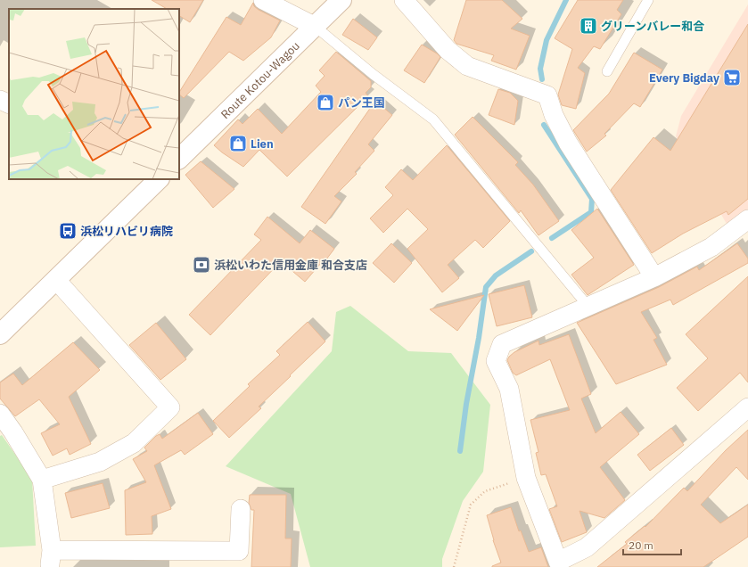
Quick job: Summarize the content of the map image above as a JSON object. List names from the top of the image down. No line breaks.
{"streets":{"main road":["Route Kotou-Wagou"]},"places":{"building":["グリーンバレー和合"],"supermarket":["Every Bigday"],"shop":["パン王国","Lien"],"bus stop":["浜松リハビリ病院"],"bank":["浜松いわた信用金庫 和合支店"]},"scale_bar":"20 m"}
